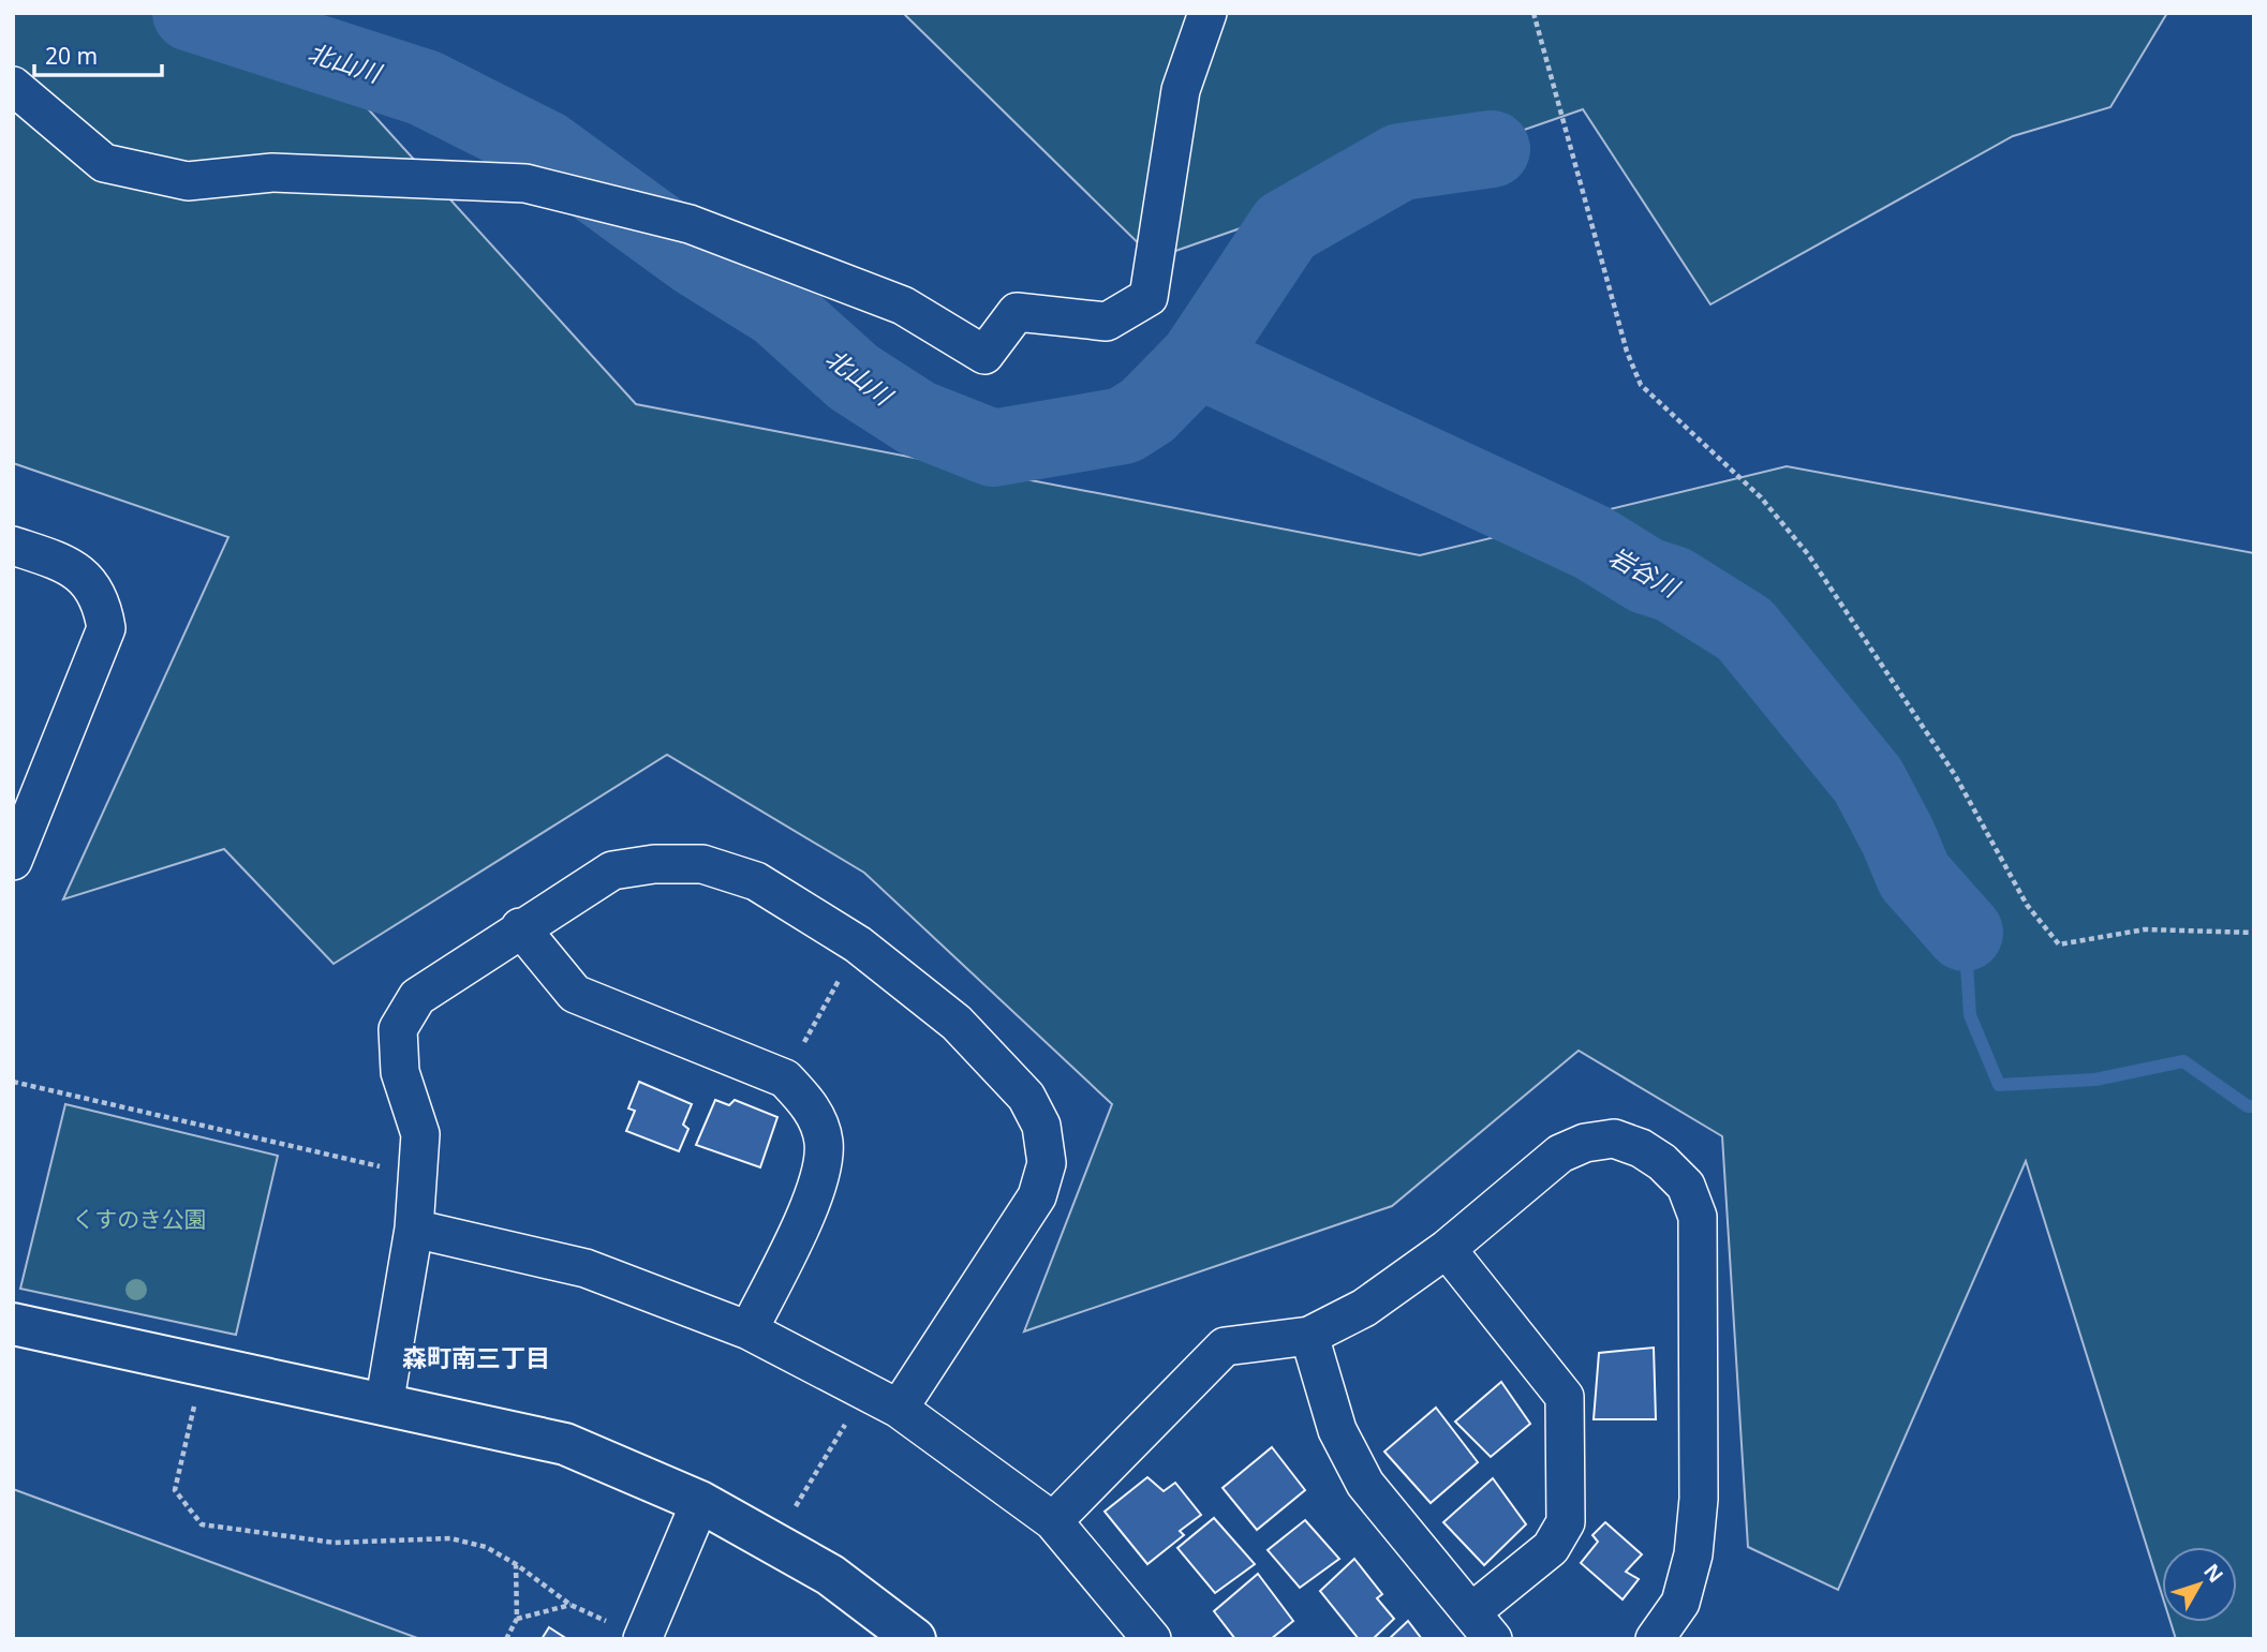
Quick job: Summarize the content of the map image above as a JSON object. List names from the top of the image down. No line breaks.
{"districts":["森町南三丁目"],"water":["北山川","岩谷川"],"parks":["くすのき公園"],"scale_bar":"20 m","north":"top right"}
